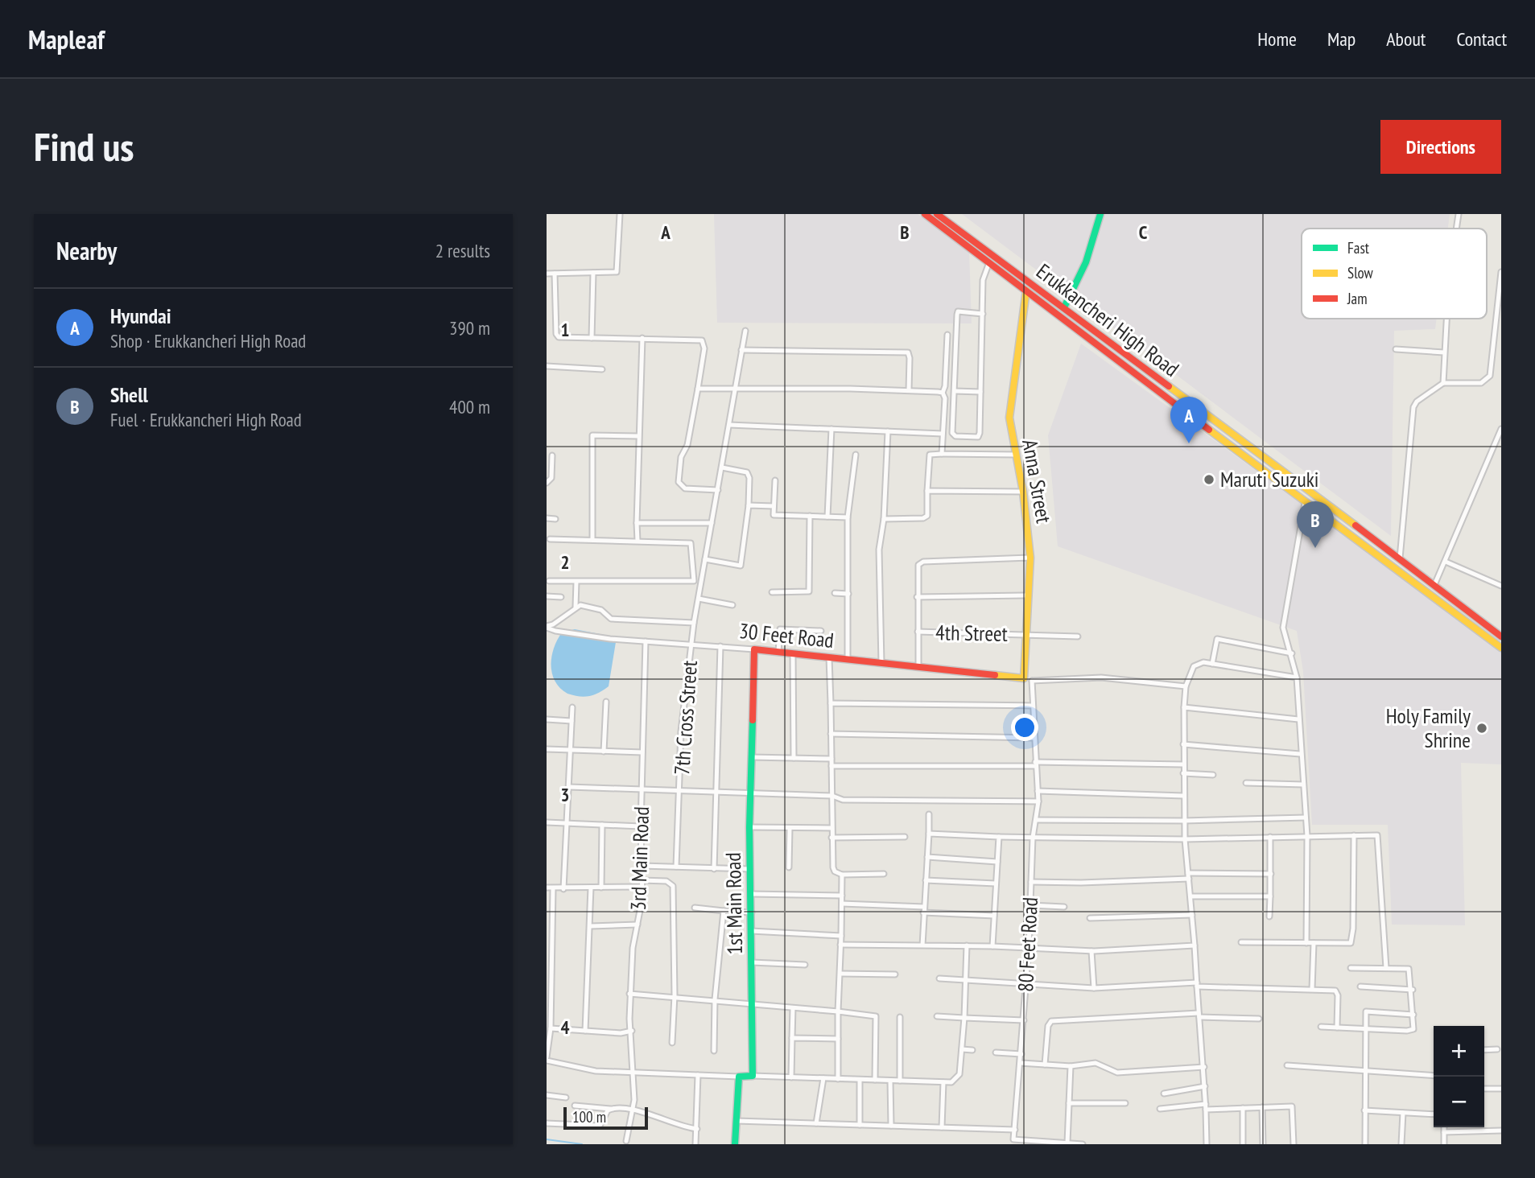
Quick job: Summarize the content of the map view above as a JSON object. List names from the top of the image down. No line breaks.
{"streets":{"main road":["Erukkancheri High Road","Anna Street","30 Feet Road","1st Main Road"],"street":["4th Street","7th Cross Street","3rd Main Road","80 Feet Road"]},"crossings":[["Anna Street","4th Street"],["Anna Street","30 Feet Road"],["30 Feet Road","7th Cross Street"],["30 Feet Road","3rd Main Road"],["30 Feet Road","1st Main Road"]],"places":["Maruti Suzuki","Holy Family Shrine"],"legend":["Fast","Slow","Jam"],"scale_bar":"100 m","page":{"header":"Mapleaf","nav":["Home","Map","About","Contact"],"buttons":"Directions","title":"Find us","heading":["Nearby","2 results"],"list":[{"mark":"A","name":"Hyundai","note":"Shop · Erukkancheri High Road","value":"390 m"},{"mark":"B","name":"Shell","note":"Fuel · Erukkancheri High Road","value":"400 m"}],"pins":["A","B"],"map_buttons":["+","−"],"scale":"100 m"},"grid":{"columns":["A","B","C"],"rows":["1","2","3","4"]}}
